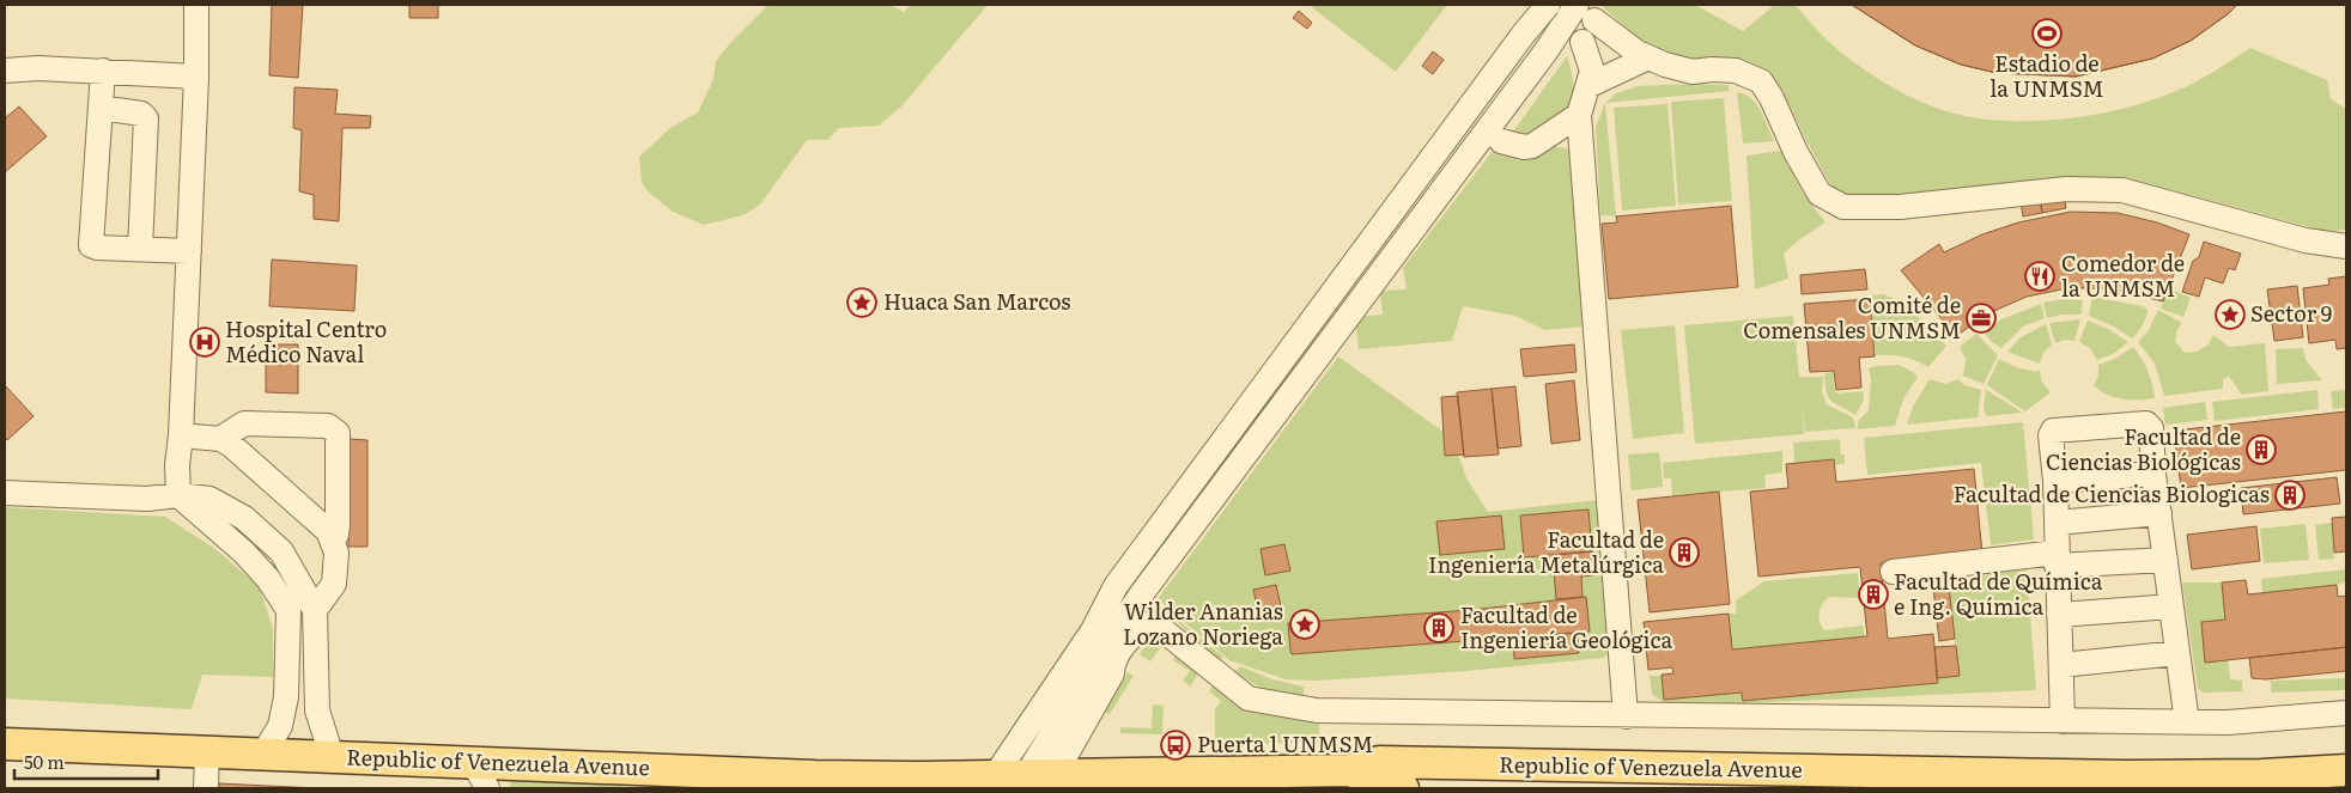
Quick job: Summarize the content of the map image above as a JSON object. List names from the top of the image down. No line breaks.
{"streets":{"main road":["Republic of Venezuela Avenue"]},"places":{"sports":["Estadio de la UNMSM"],"restaurant":["Comedor de la UNMSM"],"place":["Huaca San Marcos","Sector 9","Wilder Ananias Lozano Noriega"],"office":["Comité de Comensales UNMSM"],"hospital":["Hospital Centro Médico Naval"],"building":["Facultad de Ciencias Biológicas","Facultad de Ciencias Biologicas","Facultad de Ingeniería Metalúrgica","Facultad de Química e Ing. Química","Facultad de Ingeniería Geológica"],"bus stop":["Puerta 1 UNMSM"]},"scale_bar":"50 m"}
